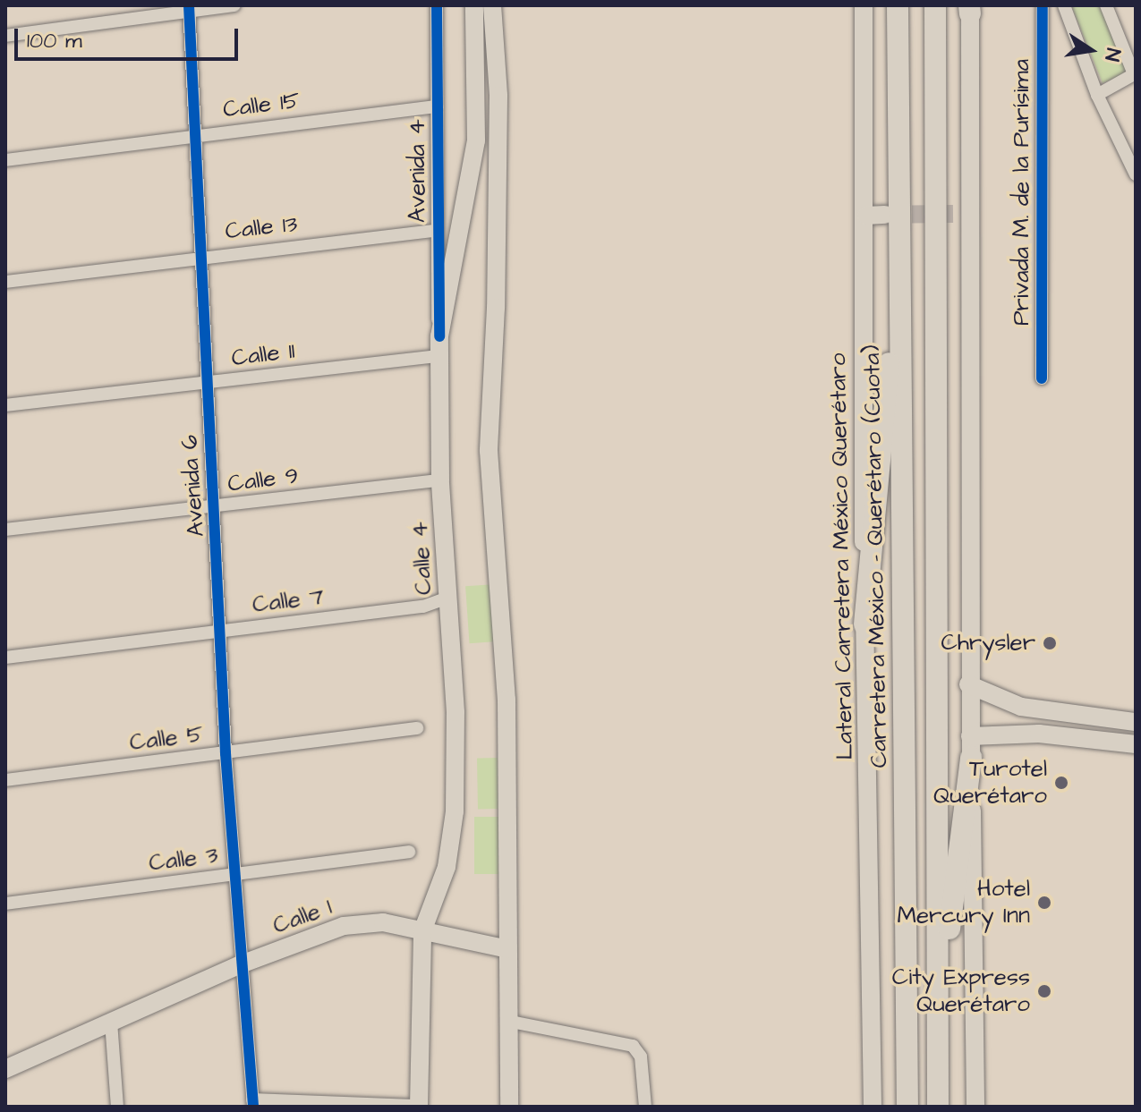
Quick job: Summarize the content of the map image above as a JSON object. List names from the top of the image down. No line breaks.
{"streets":{"highway":["Carretera México - Querétaro (Cuota)"],"main road":["Lateral Carretera México Querétaro","Calle 4","Calle 1"],"street":["Calle 15","Avenida 4","Privada M. de la Purísima","Calle 13","Calle 11","Calle 9","Avenida 6","Calle 7","Calle 5","Calle 3"]},"crossings":[["Calle 15","Avenida 4"],["Calle 15","Avenida 6"],["Avenida 4","Calle 13"],["Avenida 4","Calle 4"],["Calle 13","Avenida 6"],["Calle 11","Avenida 6"],["Calle 11","Calle 4"],["Calle 9","Avenida 6"],["Calle 9","Calle 4"],["Avenida 6","Calle 7"],["Avenida 6","Calle 5"],["Avenida 6","Calle 3"],["Avenida 6","Calle 1"],["Calle 4","Calle 7"],["Calle 4","Calle 1"]],"places":["Chrysler","Turotel Querétaro","Hotel Mercury Inn","City Express Querétaro"],"scale_bar":"100 m","north":"right"}
